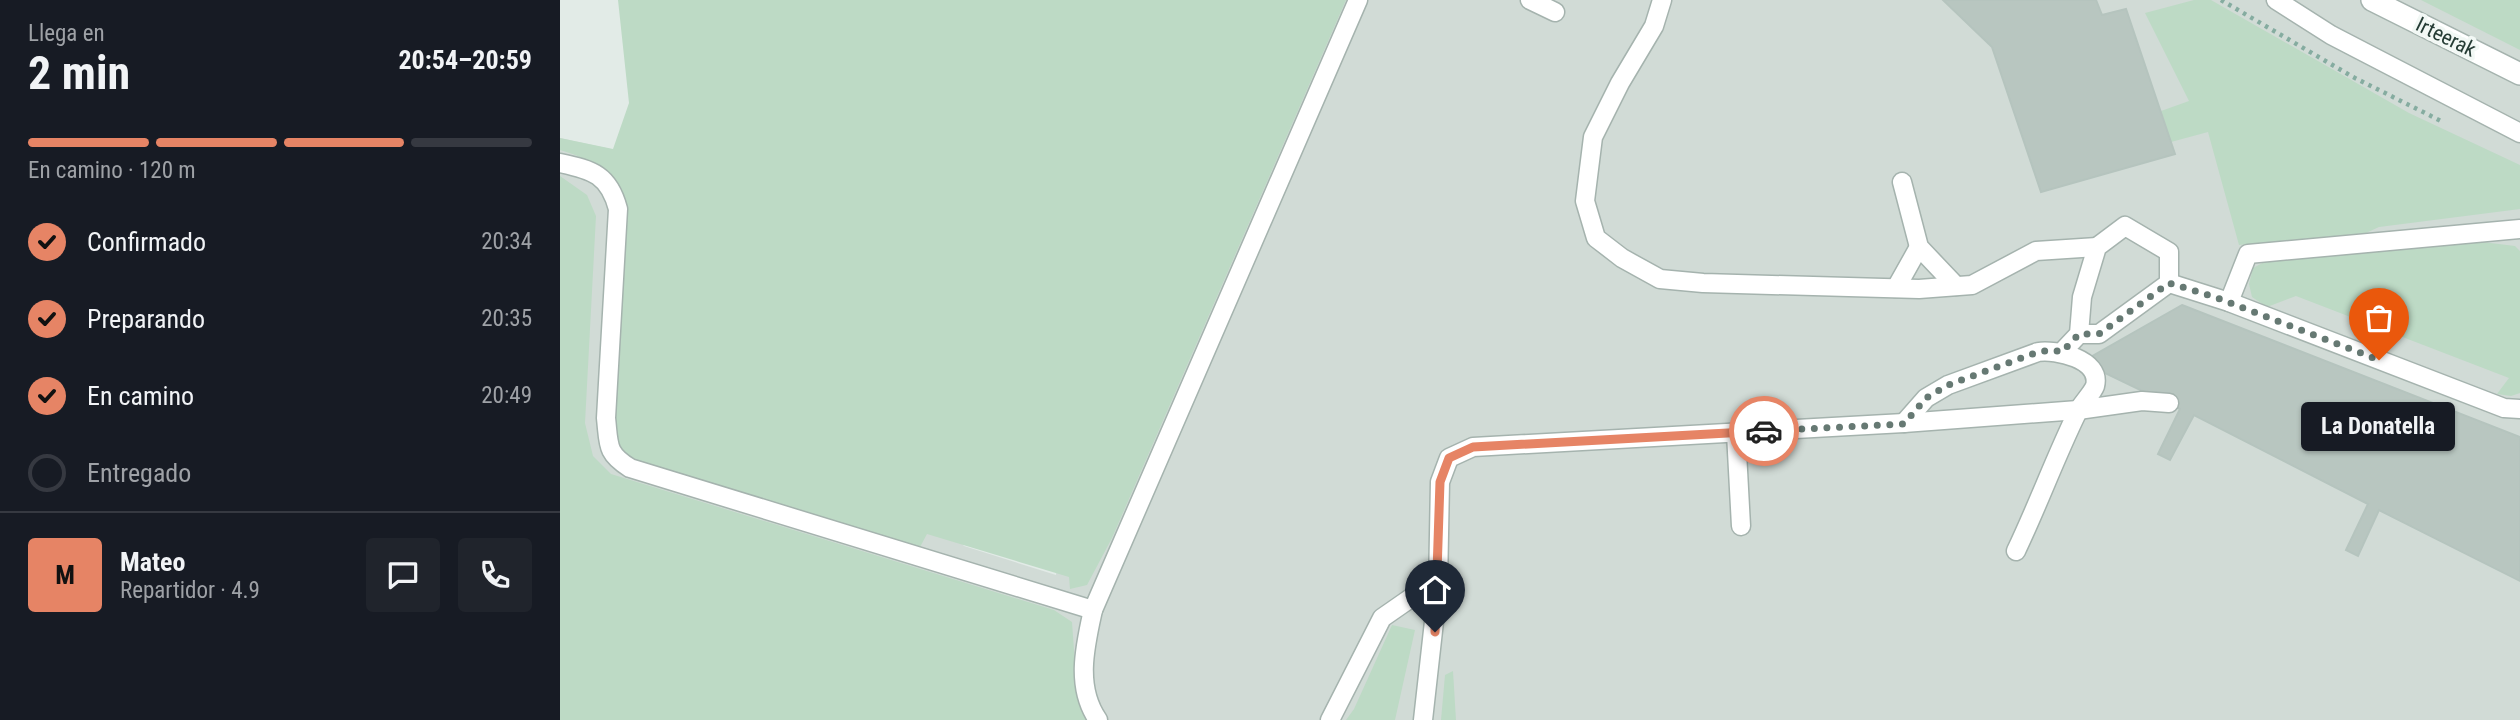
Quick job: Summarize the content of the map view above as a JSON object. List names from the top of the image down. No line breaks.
{"streets":{"street":["Irteerak"]},"places":["La Donatella"],"page":{"heading":["2 min","Llega en","20:54–20:59"],"panel":["Mateo","Repartidor · 4.9"],"bar":"En camino · 120 m","list":[["Confirmado","20:34"],["Preparando","20:35"],["En camino","20:49"],"Entregado"],"bubble":"La Donatella","round":"M"}}
